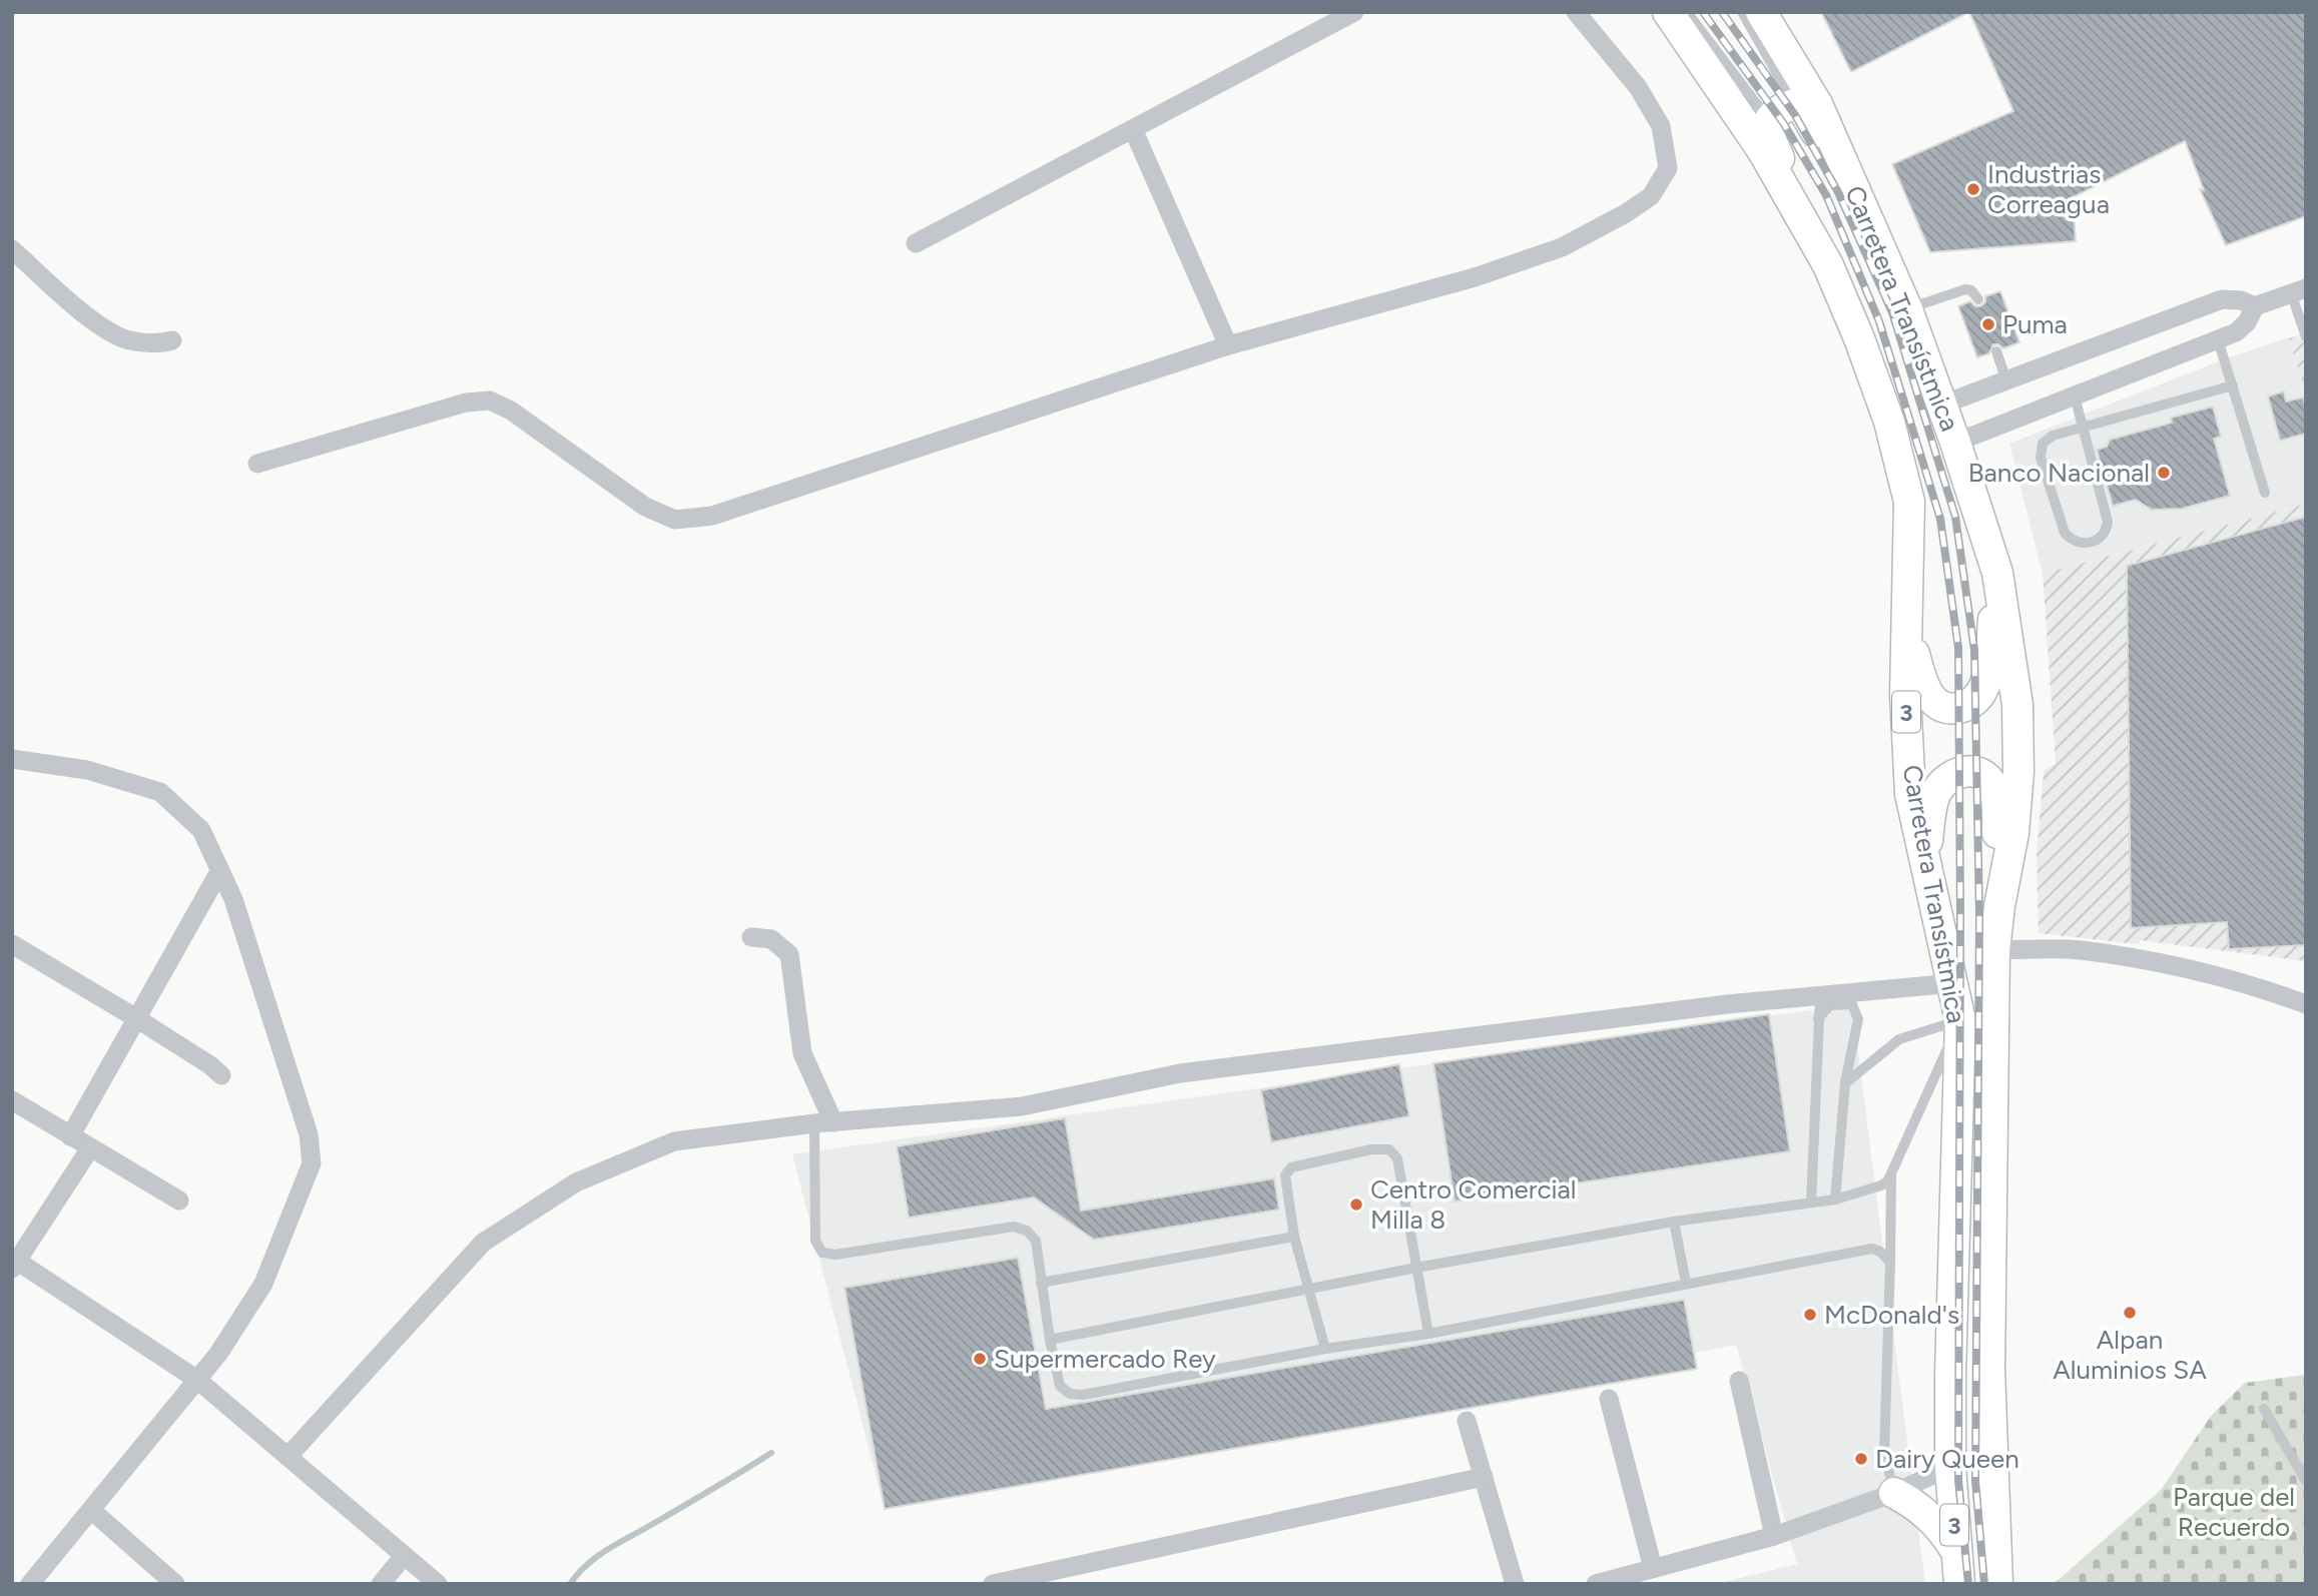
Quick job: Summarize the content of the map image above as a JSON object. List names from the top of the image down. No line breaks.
{"streets":{"main road":["Carretera Transístmica","3"]},"parks":["Parque del Recuerdo"],"places":["Industrias Correagua","Puma","Banco Nacional","Centro Comercial Milla 8","Alpan Aluminios SA","McDonald's","Supermercado Rey","Dairy Queen"]}
